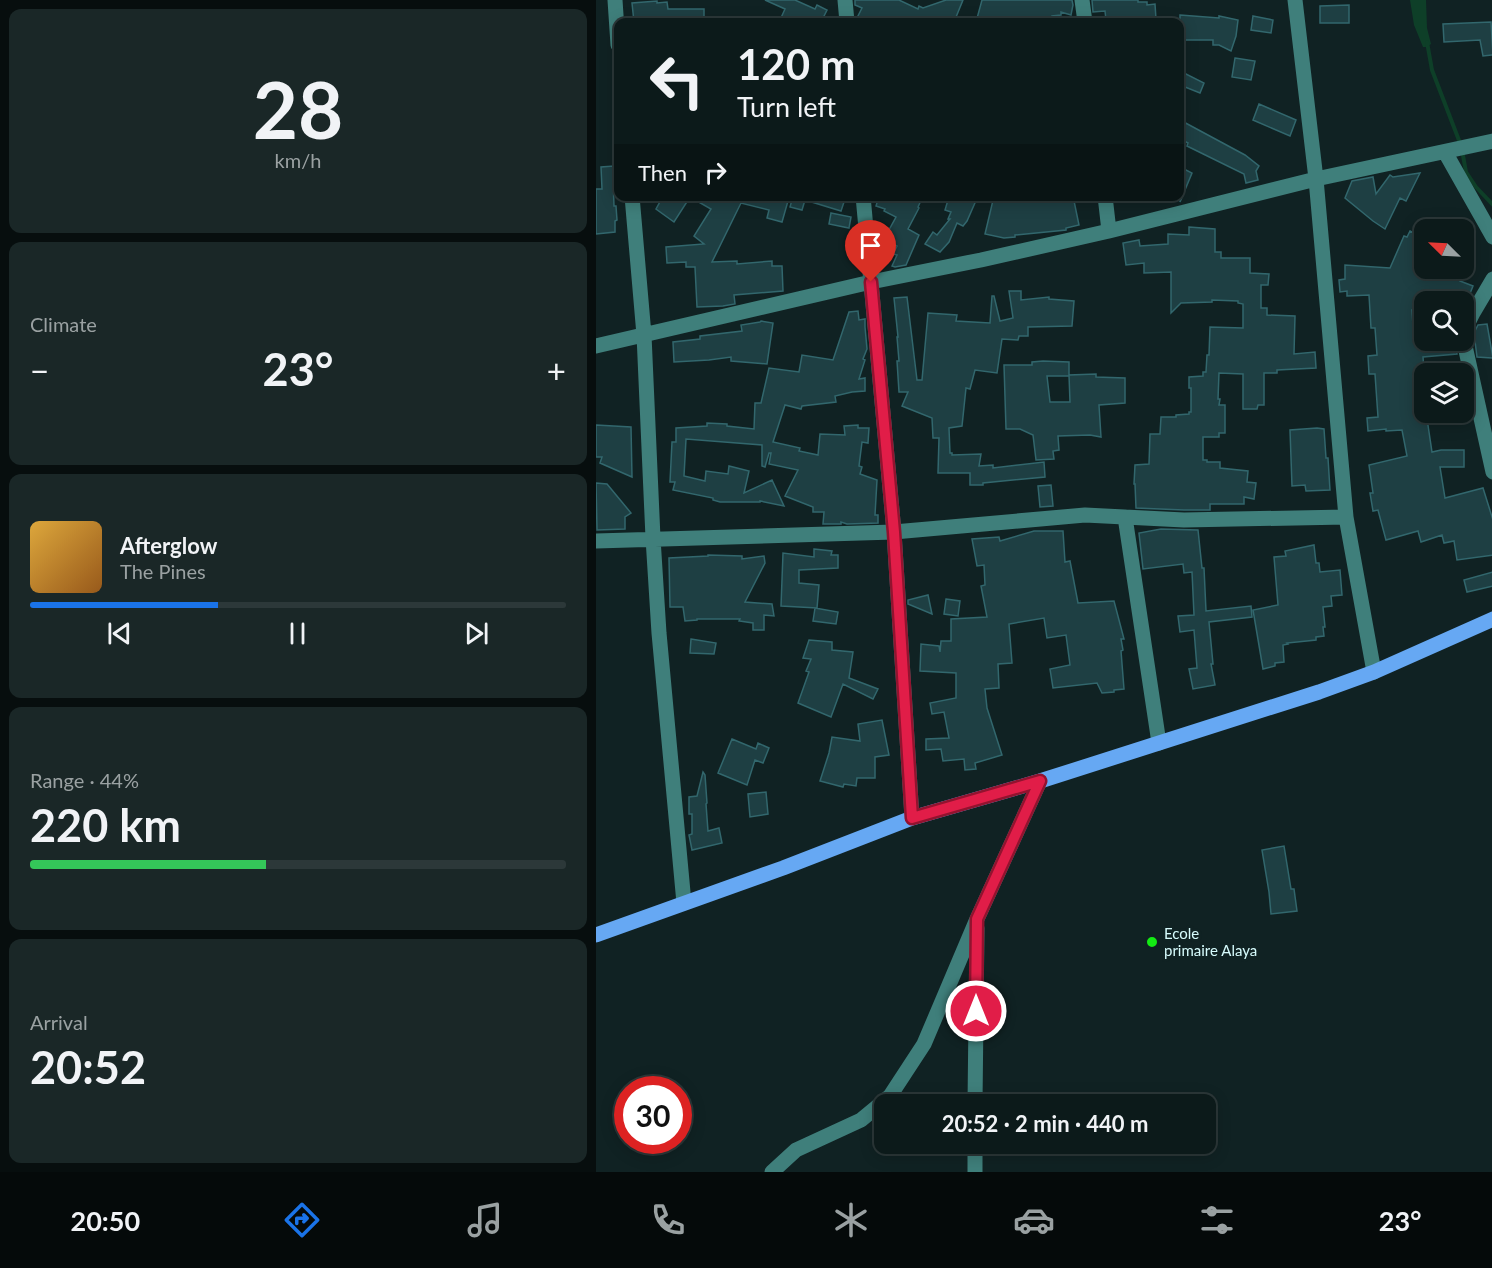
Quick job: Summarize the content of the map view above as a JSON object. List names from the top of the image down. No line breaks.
{"places":["Ecole primaire Alaya"],"north":"top left","page":{"tile":[["28","km/h"],"Climate",["Range · 44%","220 km"],["Arrival","20:52"]],"turn":["120 m","Turn left"],"then":"Then","heat":["−","23°","+"],"song":["Afterglow","The Pines"],"limit":"30","trip":"20:52 · 2 min · 440 m","tabs":["20:50","23°"]}}
